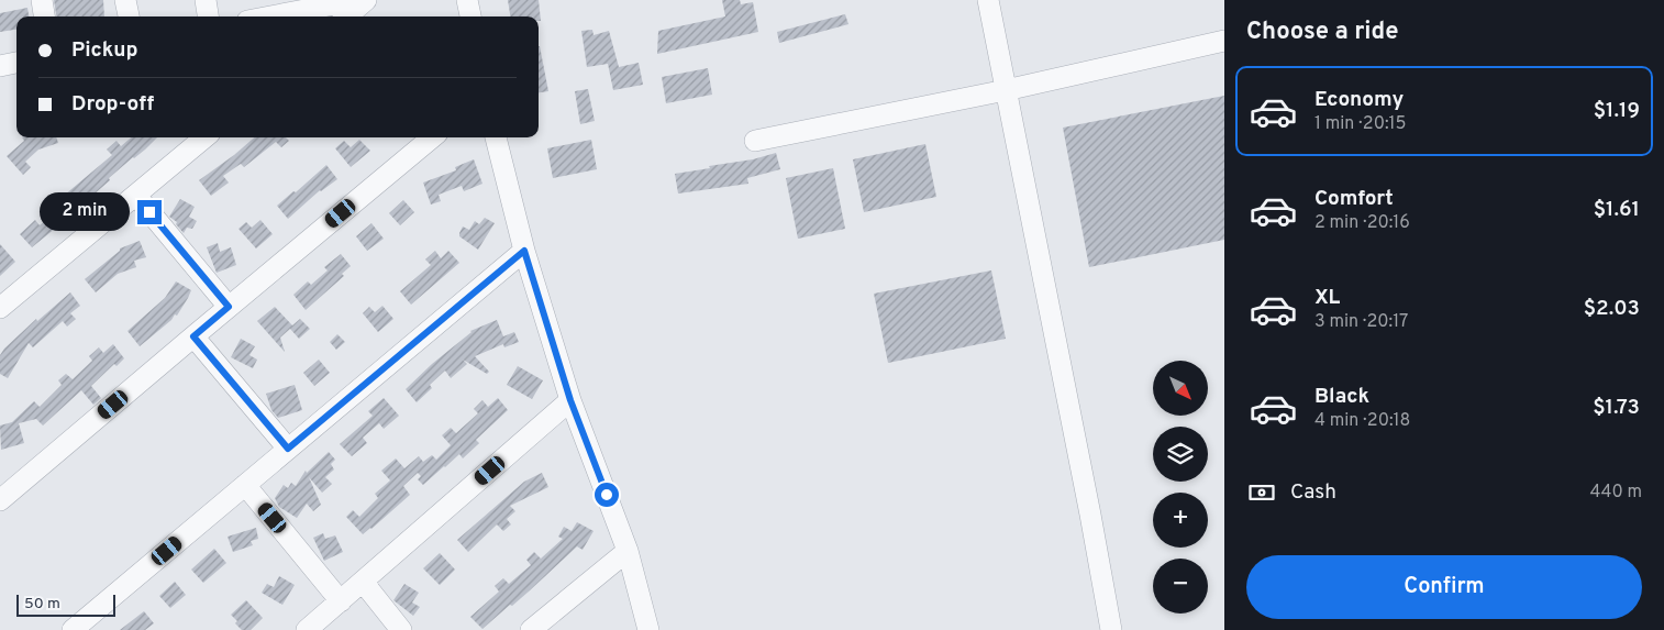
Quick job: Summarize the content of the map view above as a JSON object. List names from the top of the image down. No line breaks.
{"scale_bar":"50 m","north":"bottom right","page":{"heading":"Choose a ride","banner":["Pickup","Drop-off"],"list":[{"name":"Economy","note":"1 min · 20:15","value":"$1.19"},{"name":"Comfort","note":"2 min · 20:16","value":"$1.61"},{"name":"XL","note":"3 min · 20:17","value":"$2.03"},{"name":"Black","note":"4 min · 20:18","value":"$1.73"}],"bubble":"2 min","map_buttons":["+","−"],"pay":["Cash","440 m"],"buttons":"Confirm","scale":"50 m"}}
